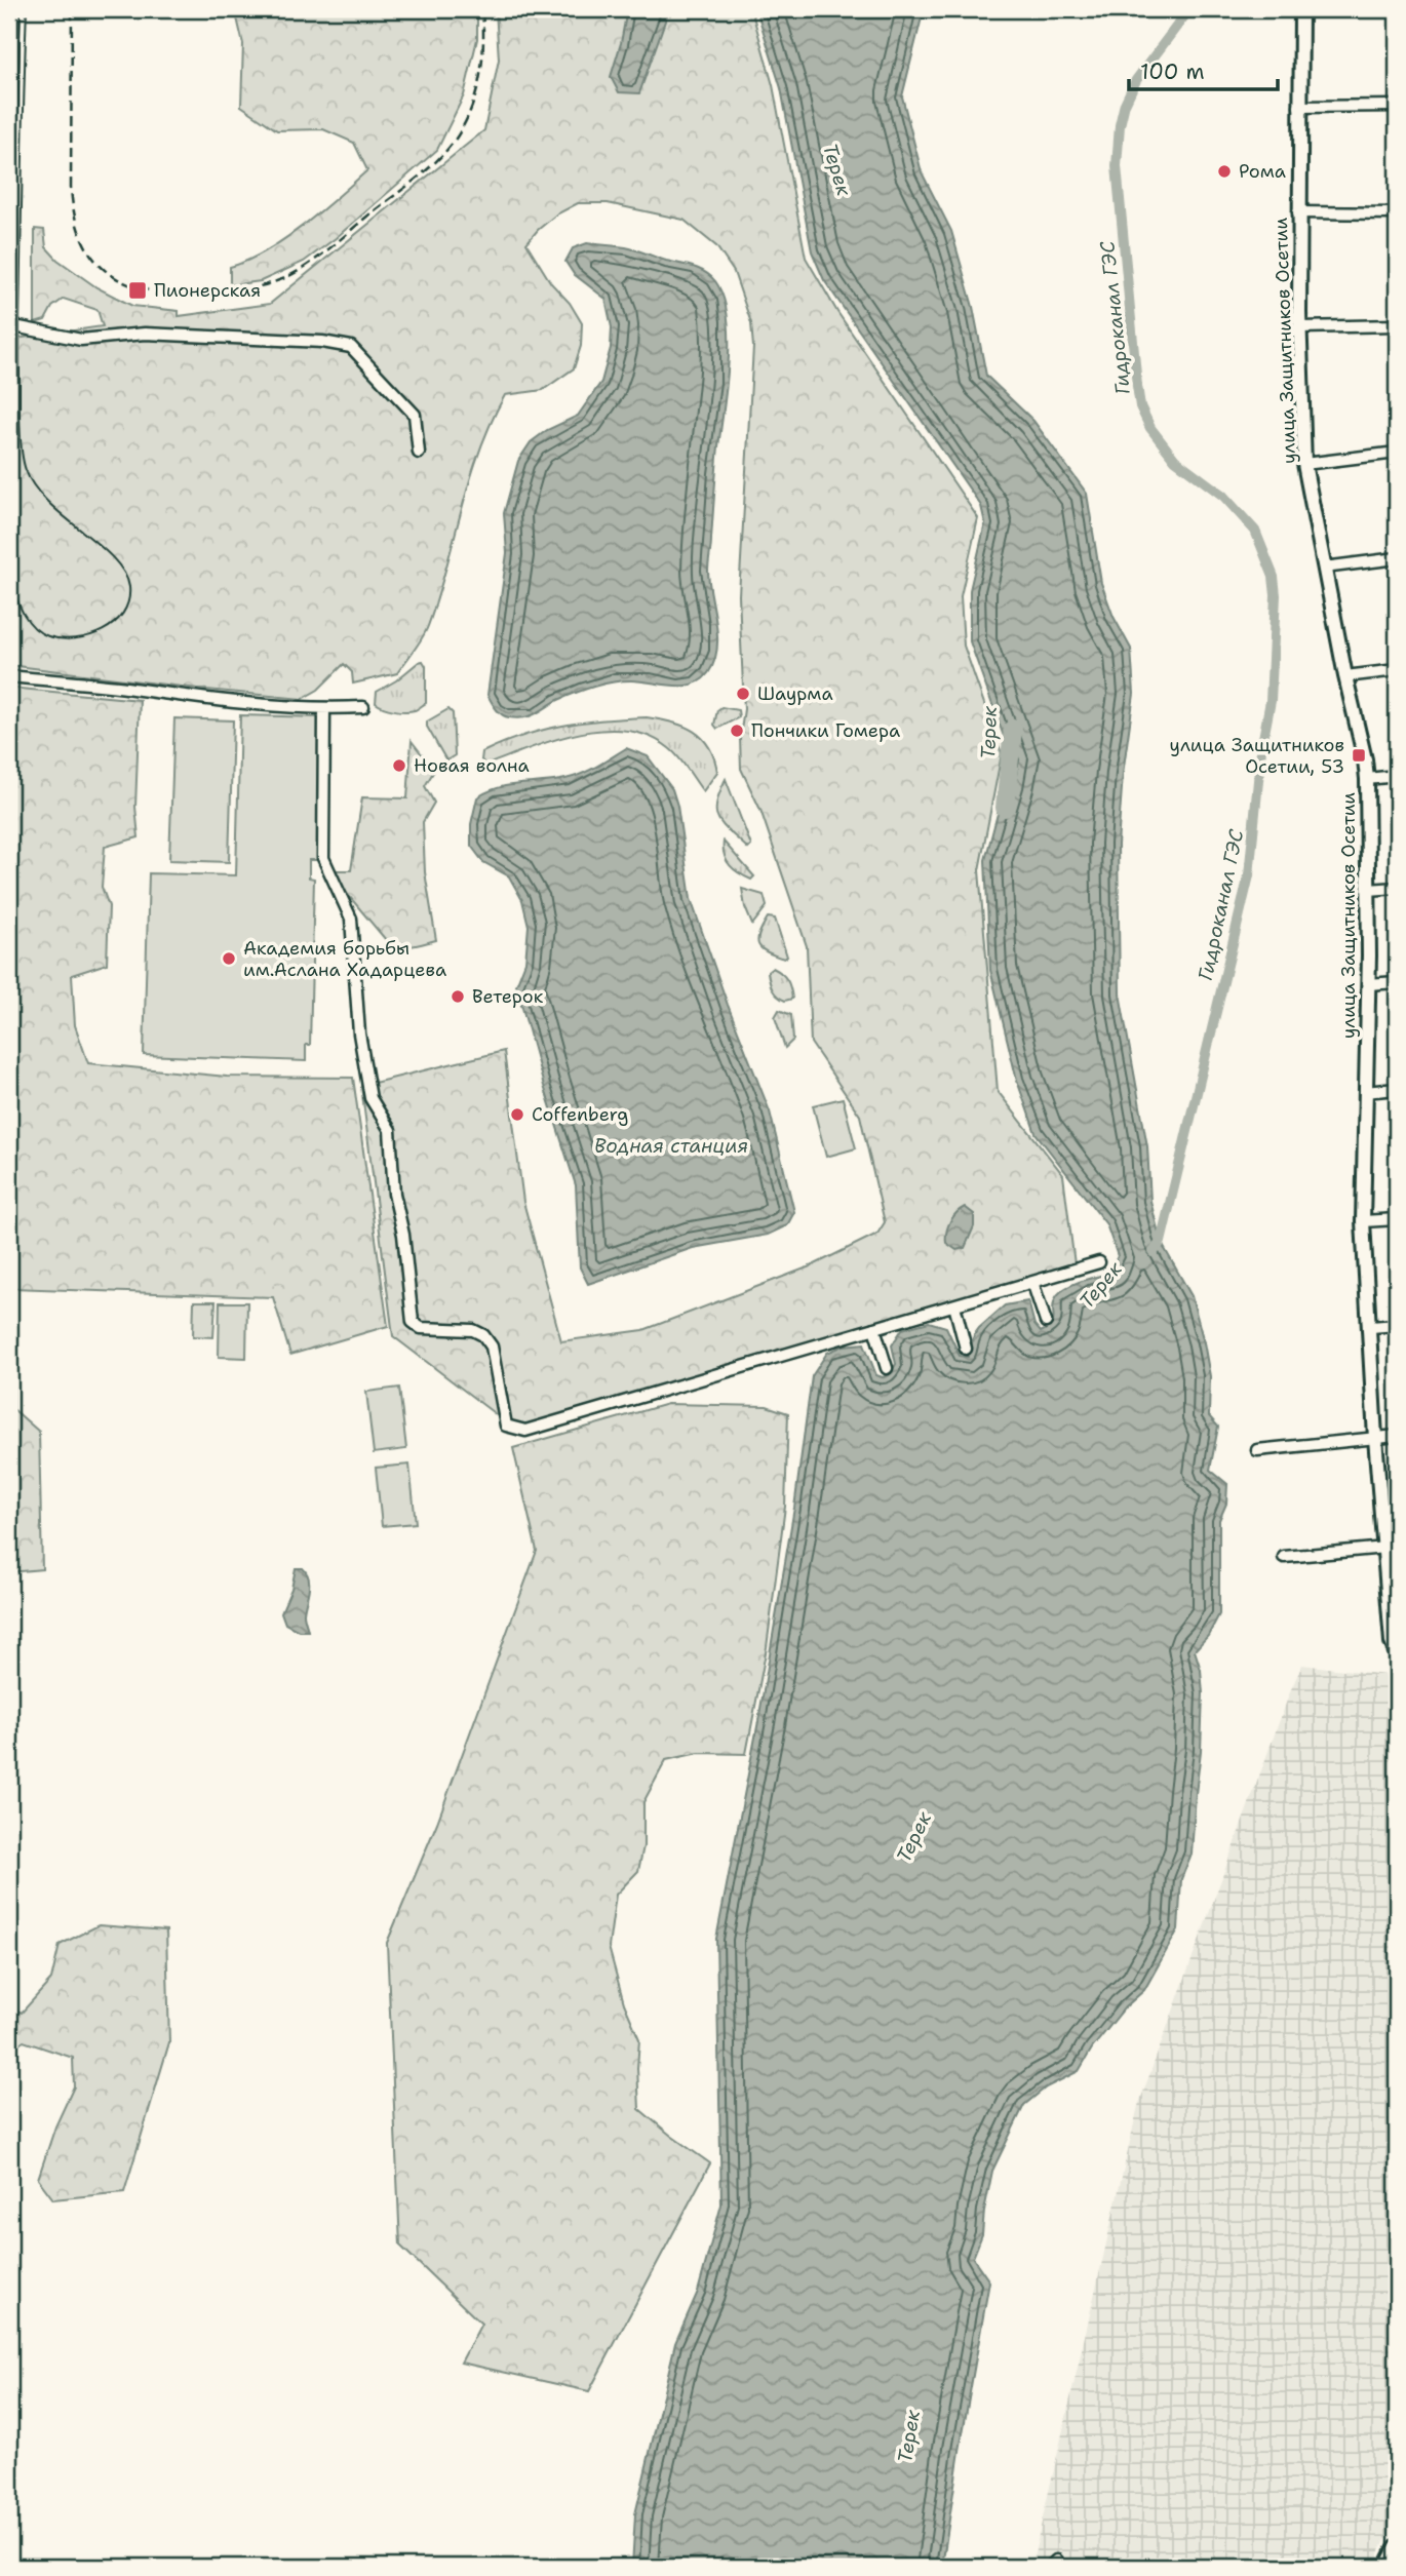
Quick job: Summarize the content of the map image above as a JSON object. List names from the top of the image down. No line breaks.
{"streets":{"street":["улица Защитников Осетии"]},"water":["Терек","Гидроканал ГЭС","Водная станция"],"places":{"other":["Рома","Шаурма","Пончики Гомера","Новая волна","Академия борьбы им.Аслана Хадарцева","Ветерок","Coffenberg"],"transit":["Пионерская","улица Защитников Осетии, 53"]},"scale_bar":"100 m"}
